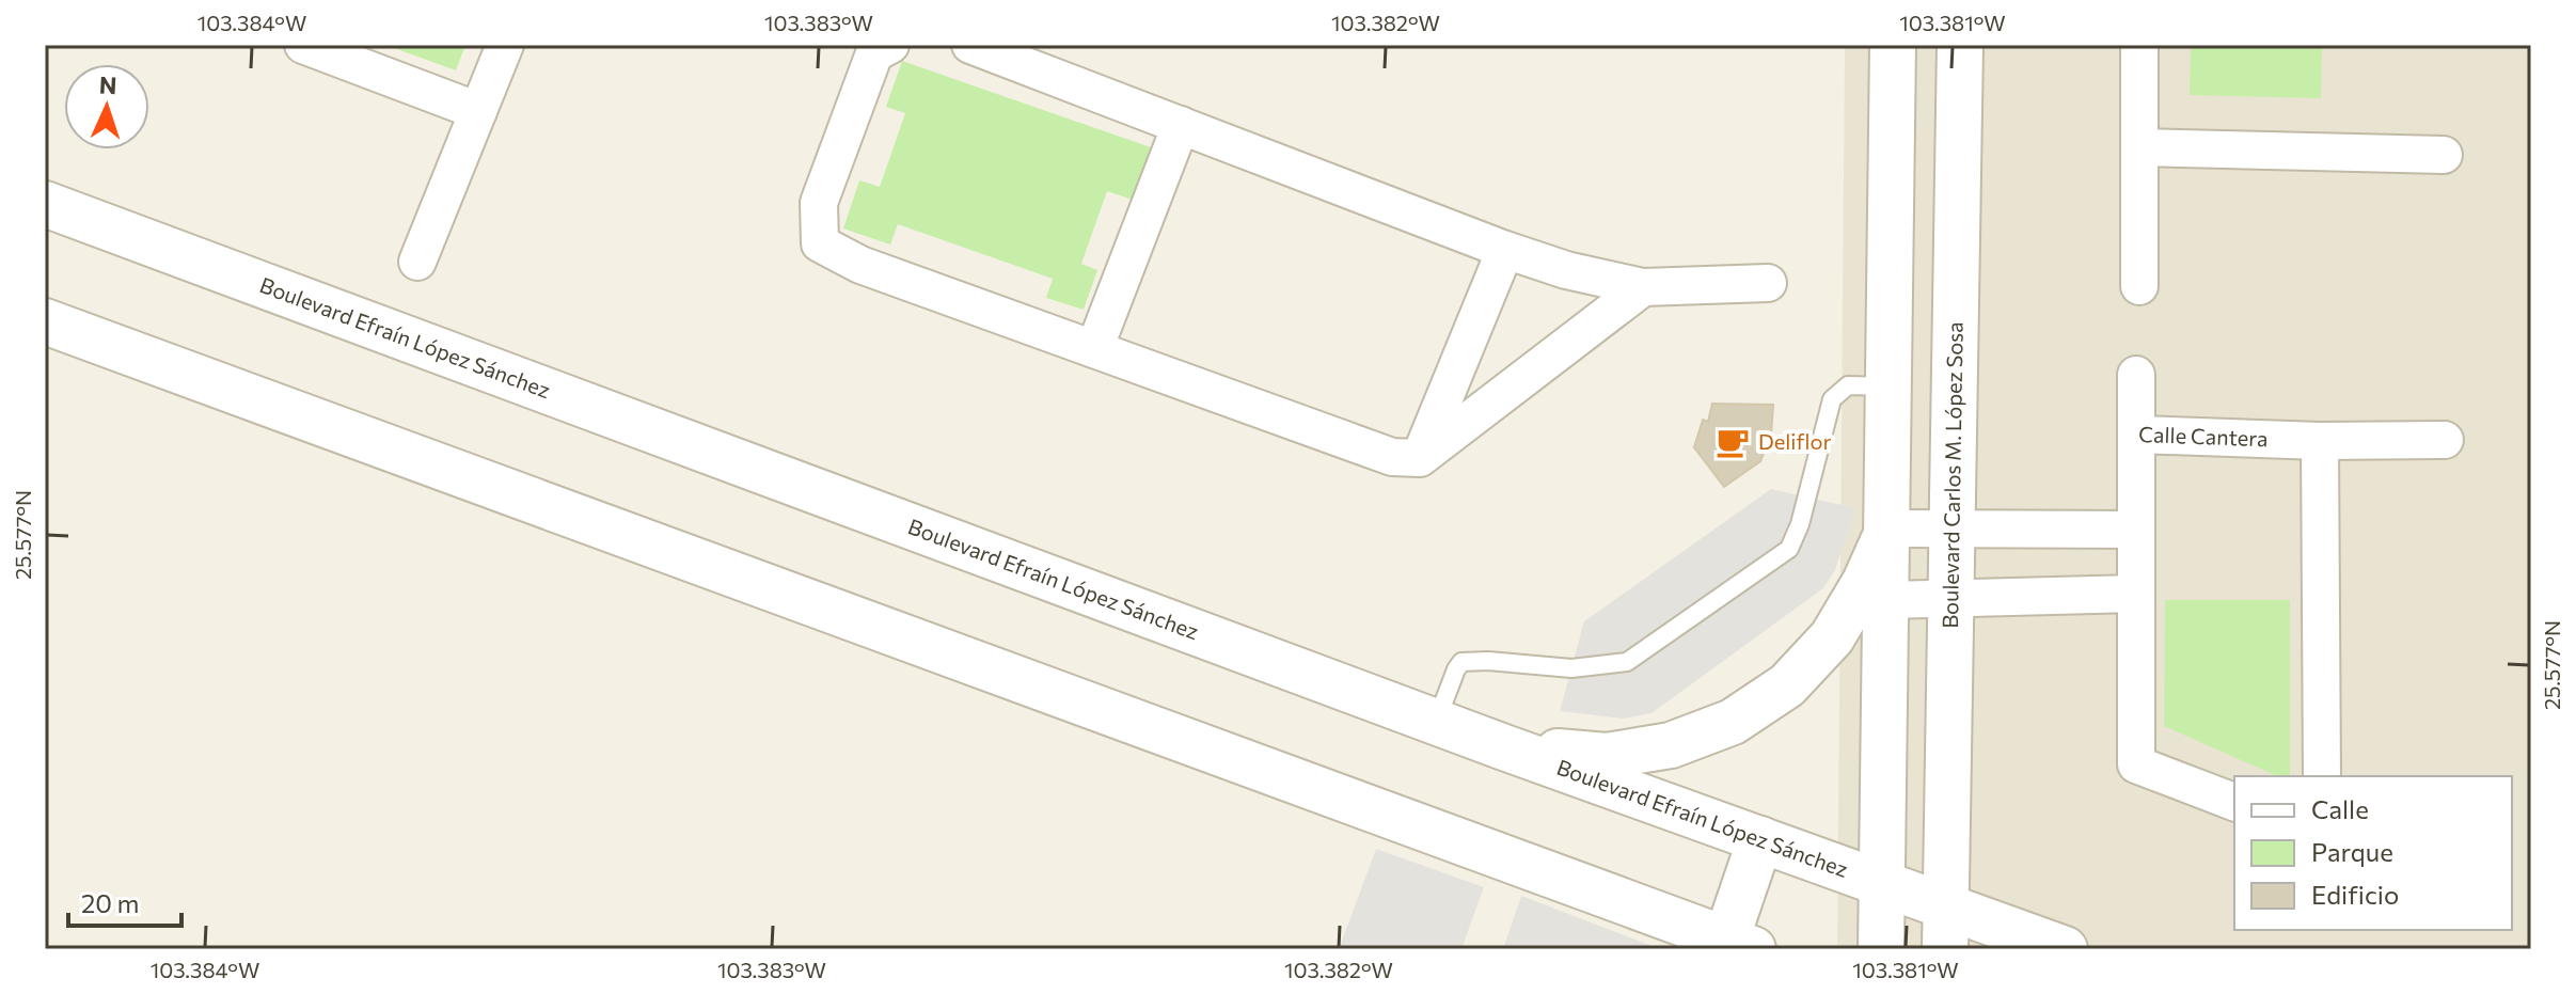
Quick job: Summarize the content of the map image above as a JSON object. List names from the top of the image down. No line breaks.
{"streets":{"street":["Boulevard Efraín López Sánchez","Calle Cantera","Boulevard Carlos M. López Sosa"]},"crossings":[["Boulevard Efraín López Sánchez","Boulevard Carlos M. López Sosa"]],"places":{"cafe":["Deliflor"]},"legend":["Calle","Parque","Edificio"],"scale_bar":"20 m","north":"top","coordinates":["103.384°W","103.383°W","103.382°W","103.381°W","25.577°N"]}
